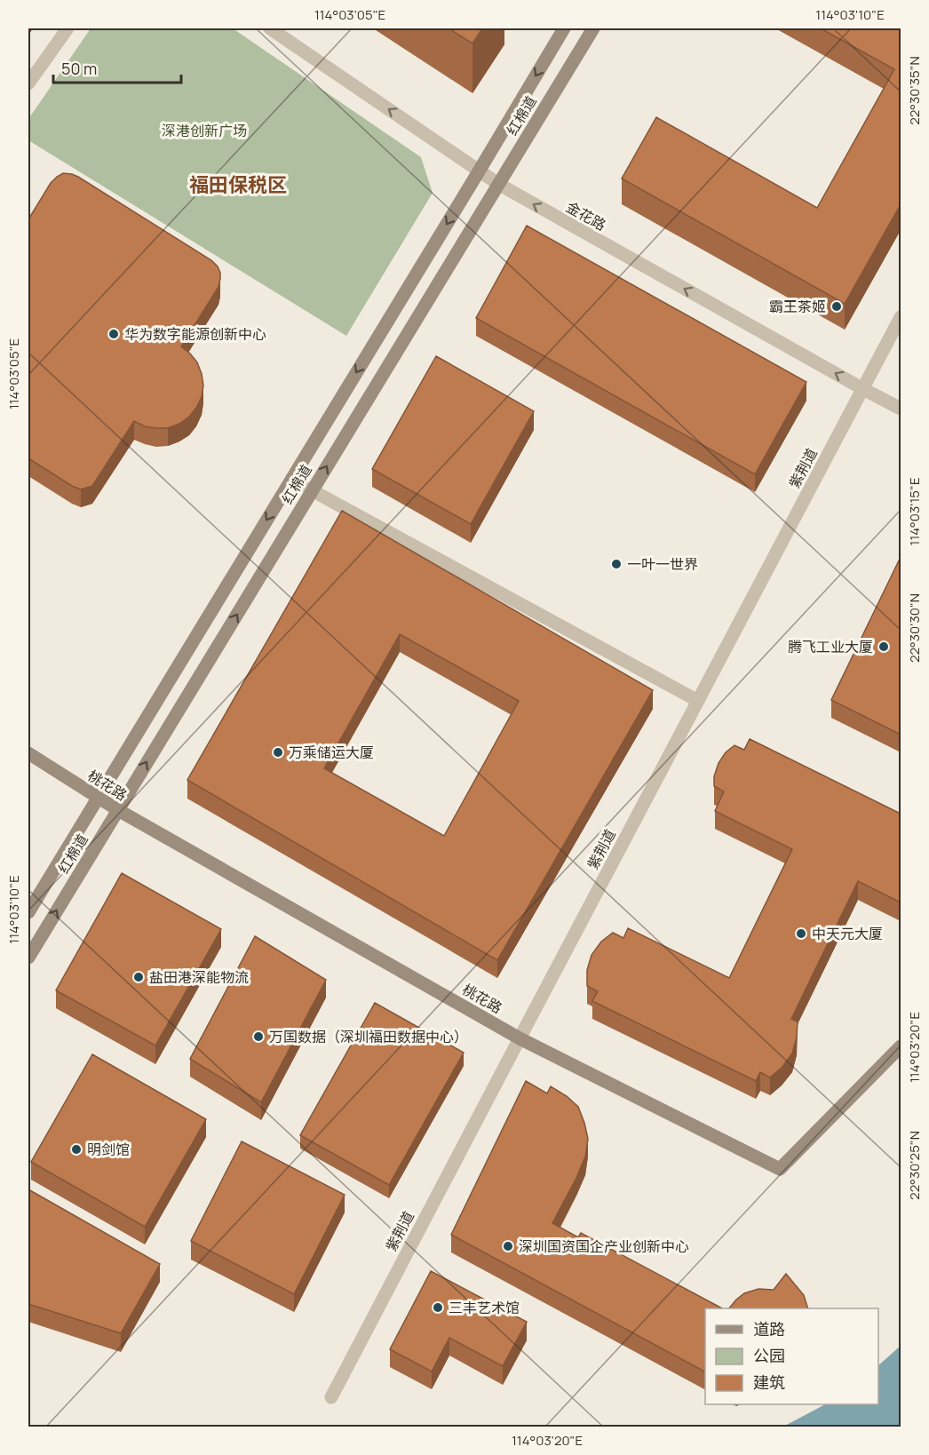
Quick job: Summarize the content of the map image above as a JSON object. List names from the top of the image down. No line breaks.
{"streets":{"main road":["红棉道","桃花路"],"street":["金花路","紫荆道"]},"crossings":[["红棉道","金花路"],["红棉道","桃花路"],["金花路","紫荆道"],["紫荆道","桃花路"]],"one_way":["金花路"],"districts":["福田保税区"],"parks":["深港创新广场"],"places":["霸王茶姬","华为数字能源创新中心","一叶一世界","腾飞工业大厦","万乘储运大厦","中天元大厦","盐田港深能物流","万国数据（深圳福田数据中心）","明剑馆","深圳国资国企产业创新中心","三丰艺术馆"],"legend":["道路","公园","建筑"],"scale_bar":"50 m","coordinates":["114°03'05\"E","114°03'10\"E","22°30'35\"N","114°03'15\"E","22°30'30\"N","114°03'20\"E","22°30'25\"N"]}
